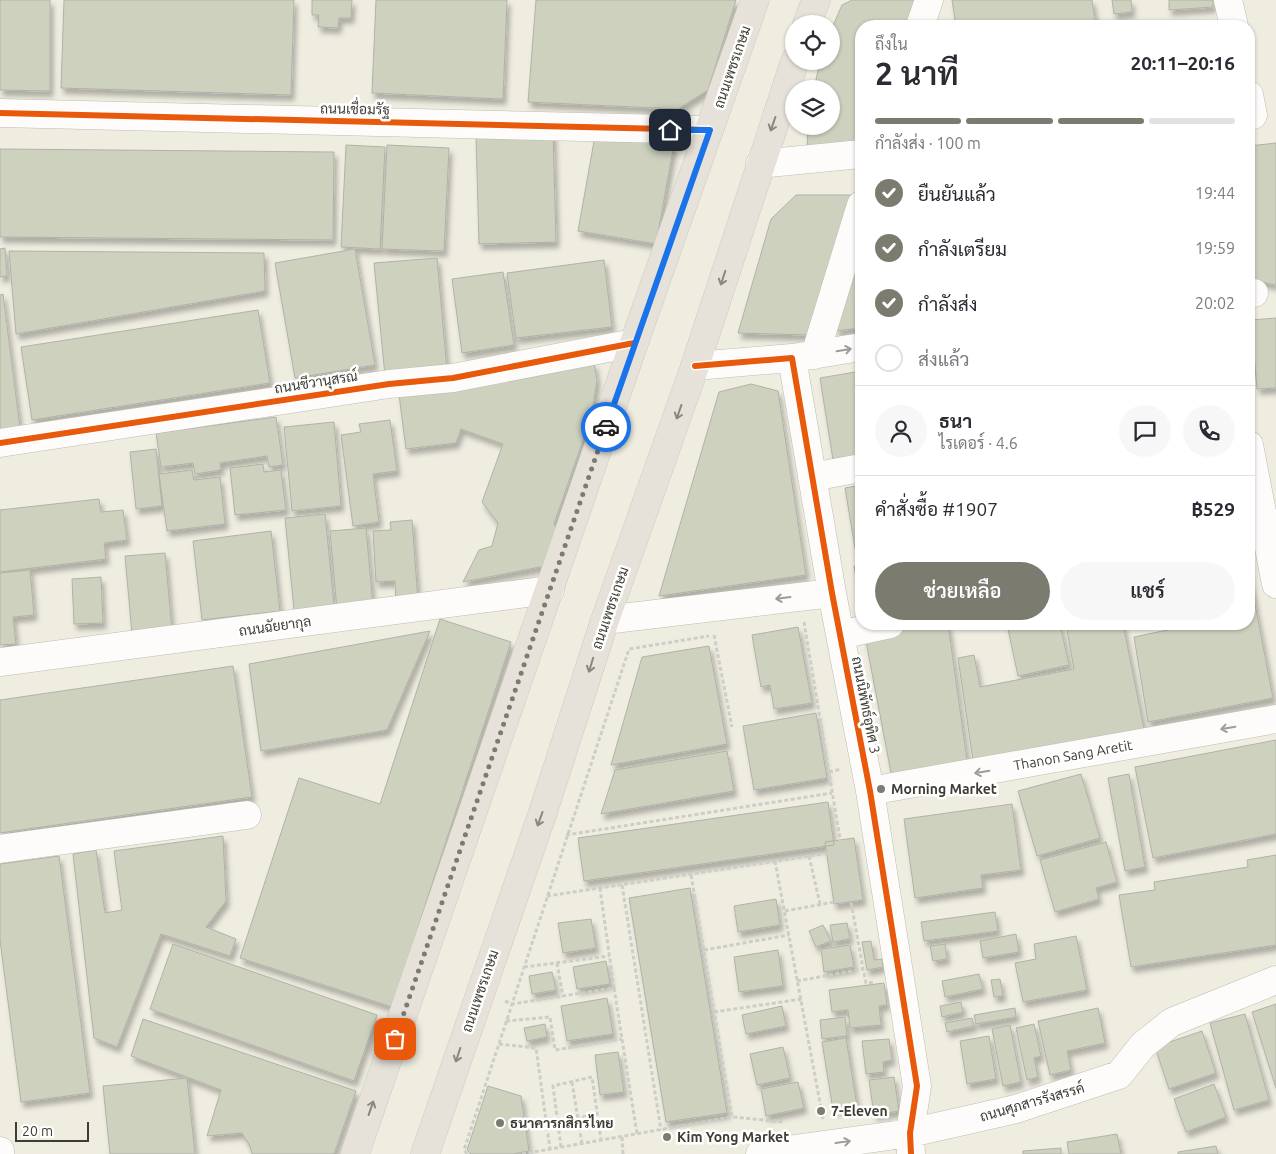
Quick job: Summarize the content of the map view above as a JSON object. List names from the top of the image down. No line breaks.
{"streets":{"main road":["ถนนเพชรเกษม"],"street":["ถนนเชื่อมรัฐ","ถนนชีวานุสรณ์","ถนนฉัยยากุล","ถนนนิพัทธ์อุทิศ 3","Thanon Sang Aretit","ถนนศุภสารรังสรรค์"]},"crossings":[["ถนนเพชรเกษม","ถนนเชื่อมรัฐ"],["ถนนเพชรเกษม","ถนนชีวานุสรณ์"],["ถนนเพชรเกษม","ถนนฉัยยากุล"],["ถนนนิพัทธ์อุทิศ 3","Thanon Sang Aretit"],["ถนนนิพัทธ์อุทิศ 3","ถนนศุภสารรังสรรค์"]],"one_way":["Thanon Sang Aretit"],"places":["Morning Market","7-Eleven","ธนาคารกสิกรไทย","Kim Yong Market"],"scale_bar":"20 m","page":{"heading":["2 นาที","ถึงใน","20:11–20:16"],"panel":["ธนา","ไรเดอร์ · 4.6","คำสั่งซื้อ #1907","฿529"],"bar":"กำลังส่ง · 100 m","list":[["ยืนยันแล้ว","19:44"],["กำลังเตรียม","19:59"],["กำลังส่ง","20:02"],"ส่งแล้ว"],"buttons":["ช่วยเหลือ","แชร์"],"scale":"20 m"}}
